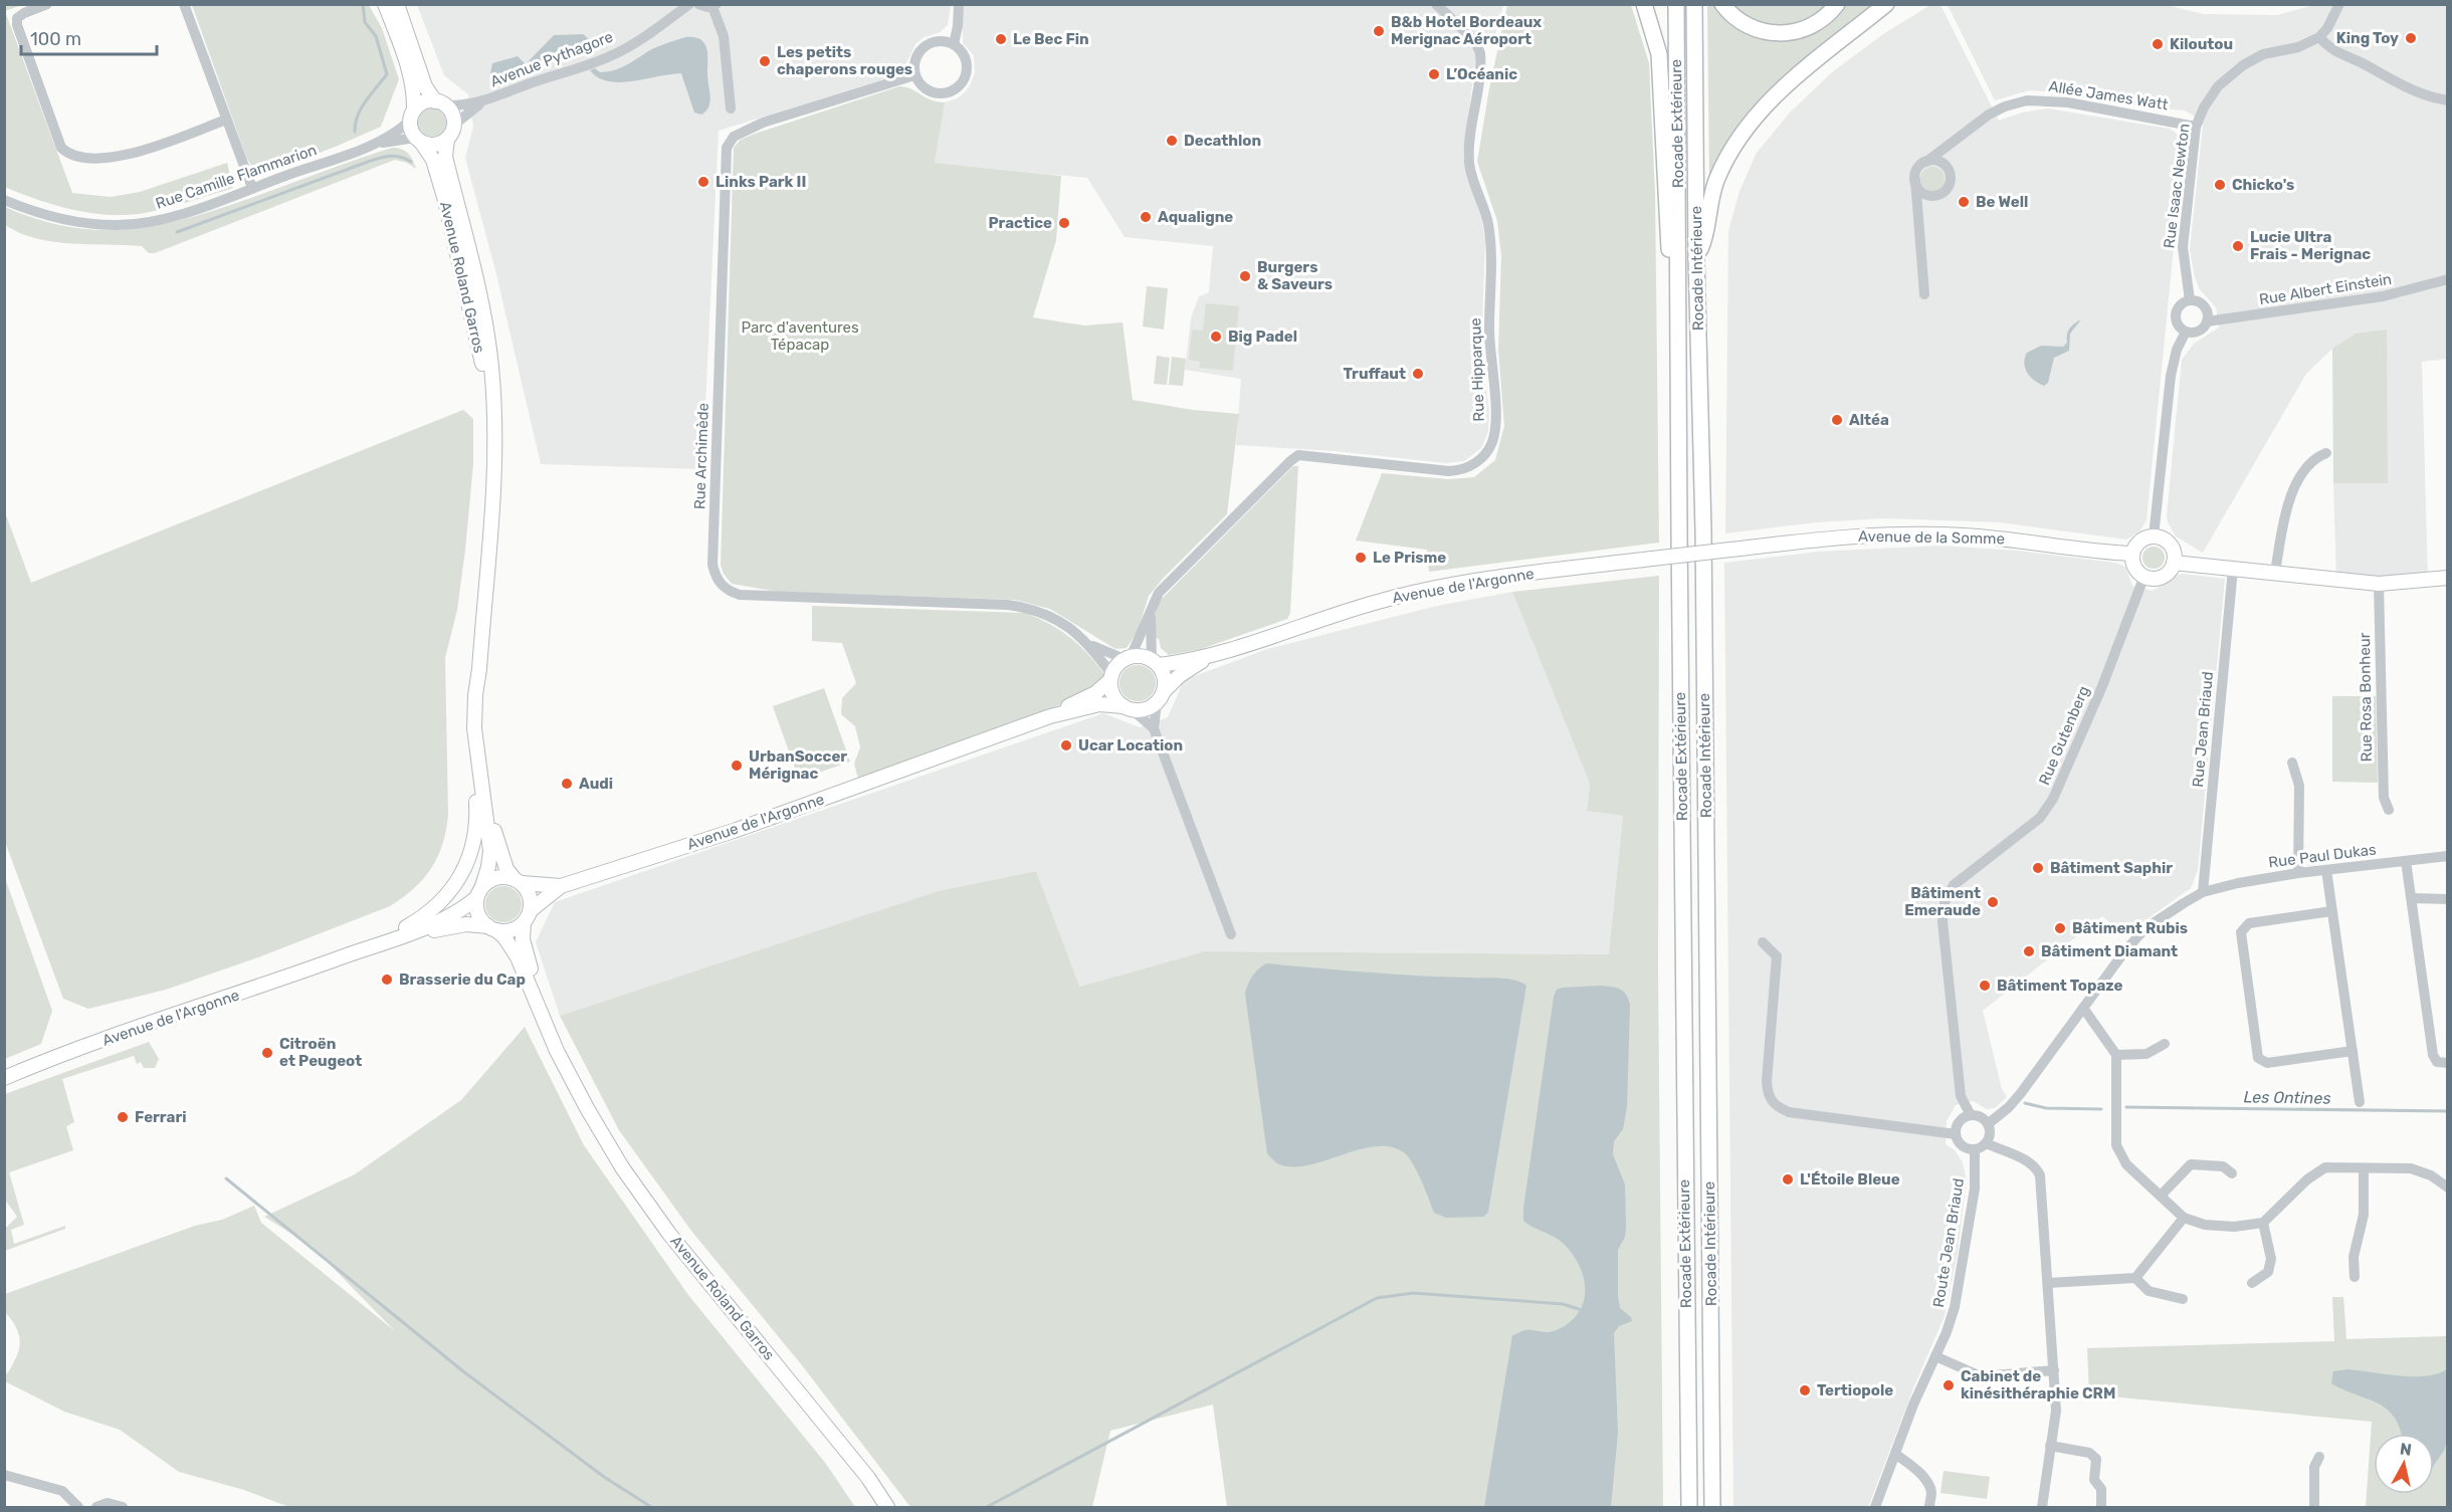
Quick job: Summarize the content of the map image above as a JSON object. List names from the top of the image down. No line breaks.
{"streets":{"highway":["Rocade Extérieure","Rocade Intérieure"],"main road":["Avenue Roland Garros","Avenue de la Somme","Avenue de l'Argonne"],"street":["Avenue Pythagore","Allée James Watt","Rue Camille Flammarion","Rue Isaac Newton","Rue Albert Einstein","Rue Hipparque","Rue Archimède","Rue Rosa Bonheur","Rue Jean Briaud","Rue Gutenberg","Rue Paul Dukas","Route Jean Briaud"]},"crossings":[["Avenue Pythagore","Rue Camille Flammarion"],["Avenue Pythagore","Avenue Roland Garros"],["Allée James Watt","Rue Isaac Newton"],["Rue Camille Flammarion","Avenue Roland Garros"],["Rue Isaac Newton","Rue Albert Einstein"],["Avenue Roland Garros","Avenue de l'Argonne"],["Rue Hipparque","Rue Archimède"],["Rue Hipparque","Avenue de l'Argonne"],["Rue Archimède","Avenue de l'Argonne"],["Avenue de la Somme","Avenue de l'Argonne"],["Avenue de la Somme","Rue Gutenberg"],["Rue Jean Briaud","Rue Paul Dukas"],["Rue Gutenberg","Route Jean Briaud"]],"water":["Les Ontines"],"parks":["Parc d'aventures Tépacap"],"places":["B&b Hotel Bordeaux Merignac Aéroport","King Toy","Le Bec Fin","Kiloutou","Les petits chaperons rouges","L’Océanic","Decathlon","Links Park II","Chicko's","Be Well","Aqualigne","Practice","Lucie Ultra Frais - Merignac","Burgers & Saveurs","Big Padel","Truffaut","Altéa","Le Prisme","Ucar Location","UrbanSoccer Mérignac","Audi","Bâtiment Saphir","Bâtiment Emeraude","Bâtiment Rubis","Bâtiment Diamant","Brasserie du Cap","Bâtiment Topaze","Citroën et Peugeot","Ferrari","L'Étoile Bleue","Cabinet de kinésithéraphie CRM","Tertiopole"],"scale_bar":"100 m","north":"top"}
